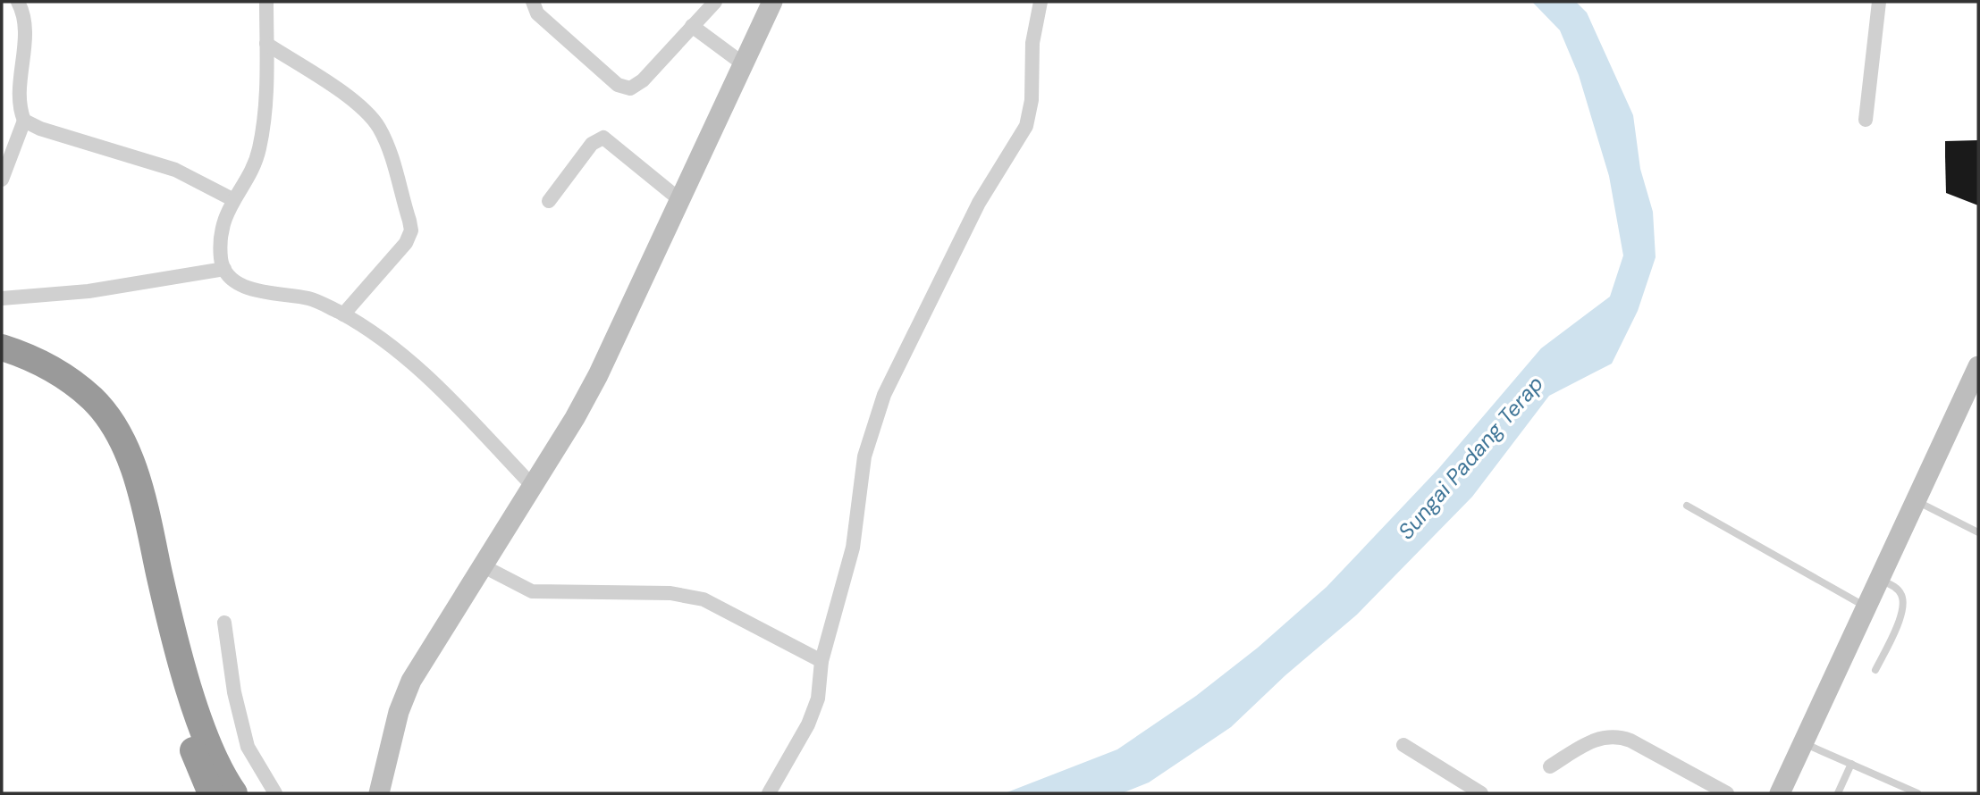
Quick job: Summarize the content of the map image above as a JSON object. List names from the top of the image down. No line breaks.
{"water":["Sungai Padang Terap"]}
